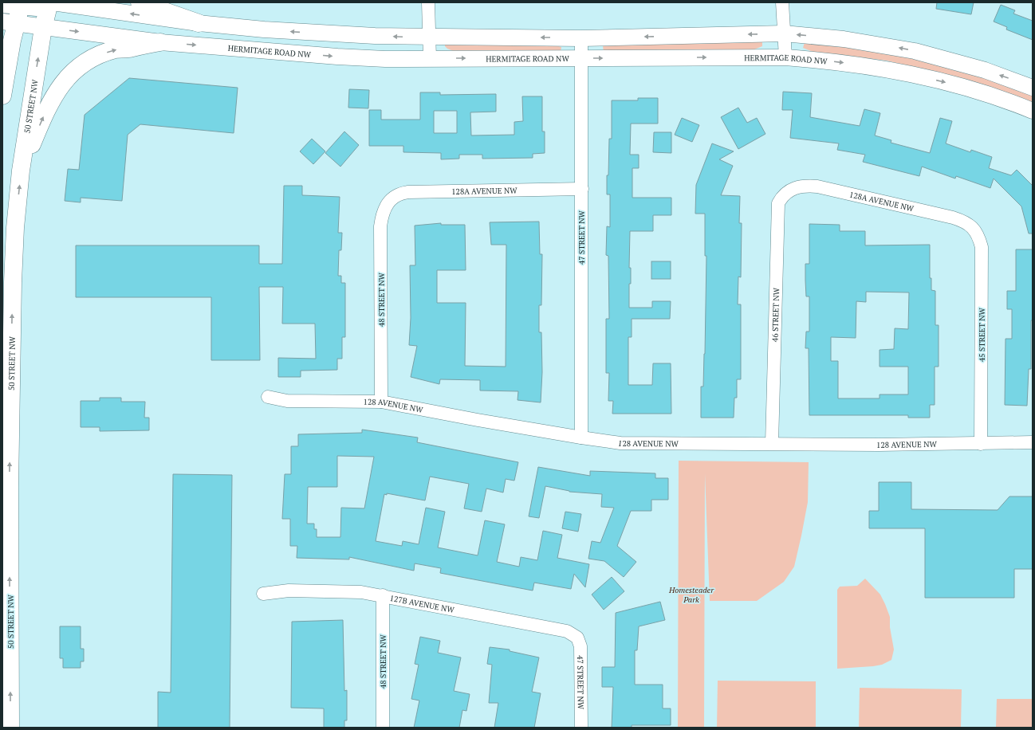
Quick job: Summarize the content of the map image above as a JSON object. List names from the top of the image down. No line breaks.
{"streets":{"main road":["50 STREET NW"],"street":["HERMITAGE ROAD NW","128A AVENUE NW","47 STREET NW","48 STREET NW","46 STREET NW","45 STREET NW","128 AVENUE NW","127B AVENUE NW"]},"crossings":[["HERMITAGE ROAD NW","50 STREET NW"],["HERMITAGE ROAD NW","47 STREET NW"],["128A AVENUE NW","47 STREET NW"],["128A AVENUE NW","48 STREET NW"],["128A AVENUE NW","46 STREET NW"],["128A AVENUE NW","45 STREET NW"],["47 STREET NW","128 AVENUE NW"],["47 STREET NW","127B AVENUE NW"],["48 STREET NW","128 AVENUE NW"],["48 STREET NW","127B AVENUE NW"],["46 STREET NW","128 AVENUE NW"],["45 STREET NW","128 AVENUE NW"]],"one_way":["50 STREET NW"],"parks":["Homesteader Park"]}
